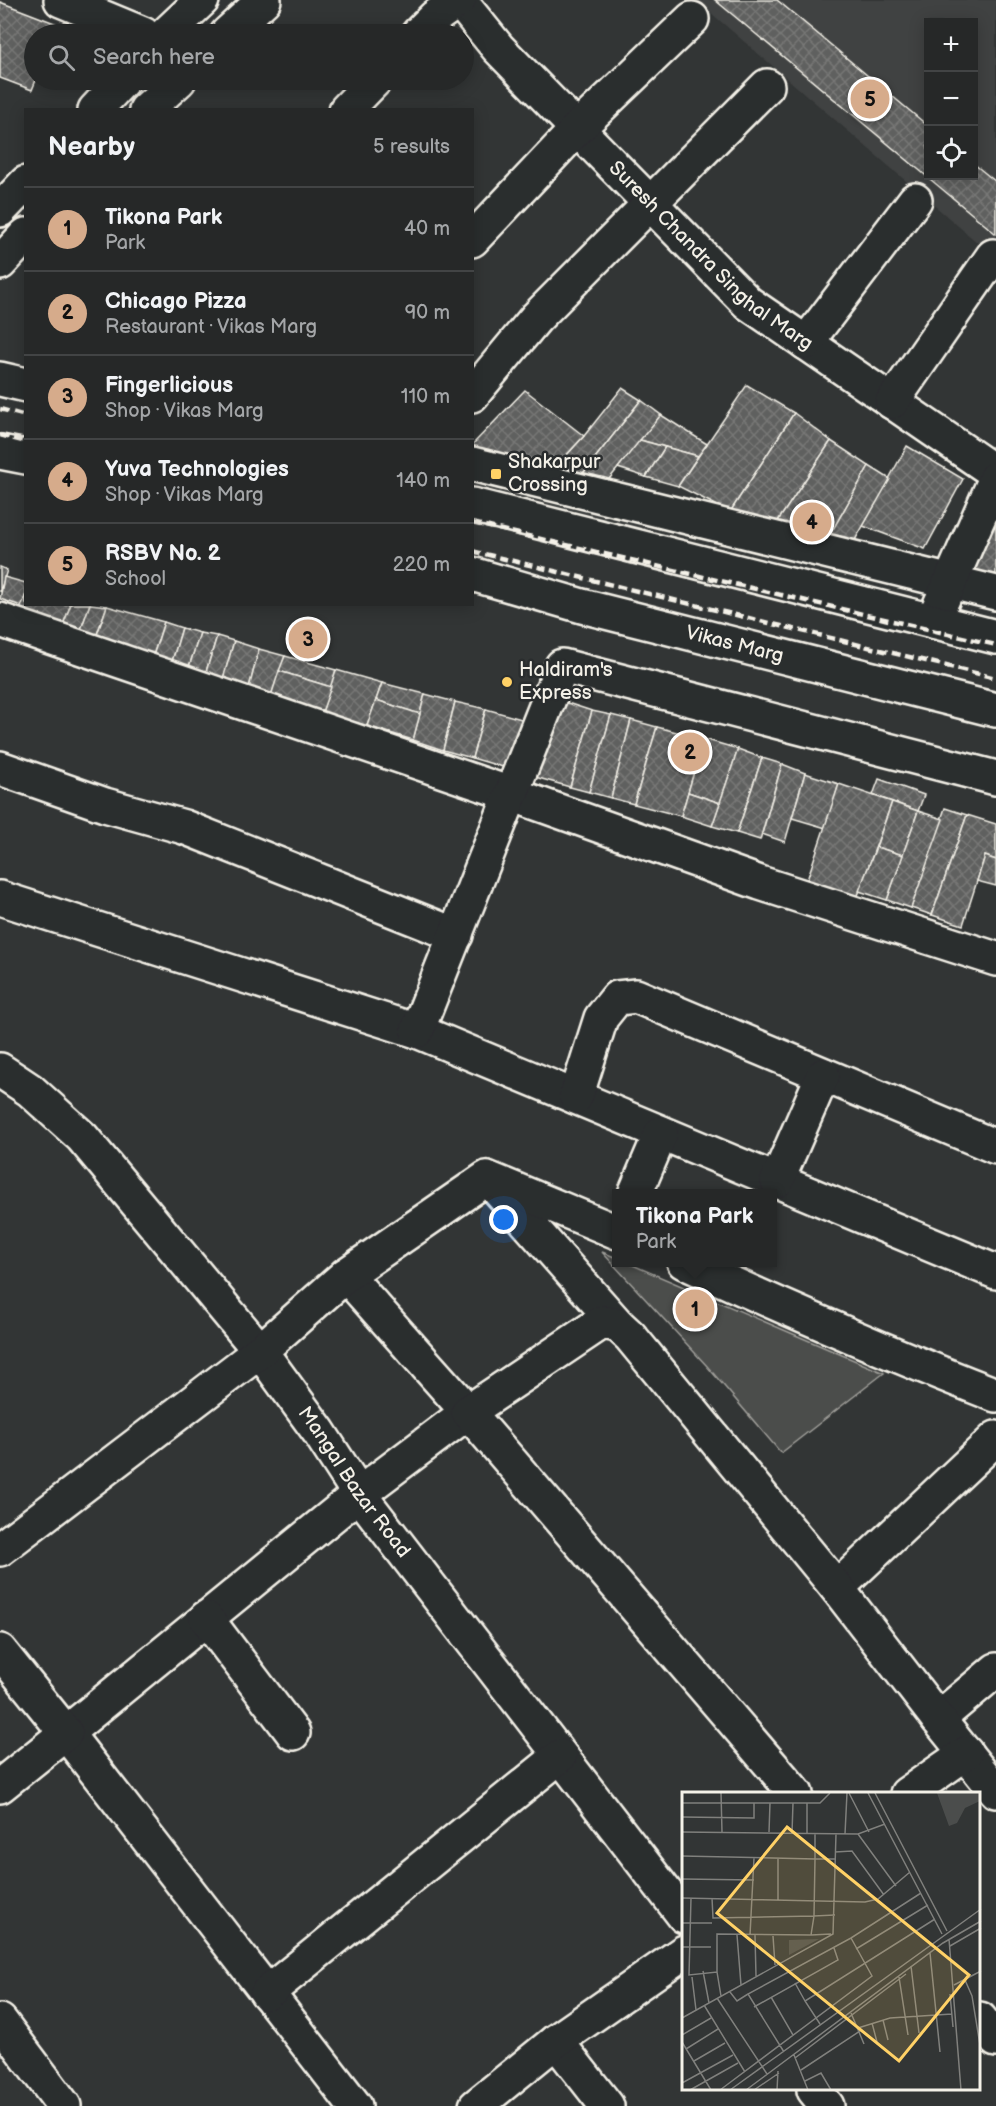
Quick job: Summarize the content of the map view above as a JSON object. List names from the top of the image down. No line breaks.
{"streets":{"street":["Suresh Chandra Singhal Marg","Vikas Marg","Mangal Bazar Road"]},"places":{"transit":["Shakarpur Crossing"],"other":["Haldiram's Express"]},"page":{"map_buttons":["+","−"],"search":"Search here","pins":["5","4","3","2","1"],"heading":["Nearby","5 results"],"list":[{"mark":"1","name":"Tikona Park","note":"Park","value":"40 m"},{"mark":"2","name":"Chicago Pizza","note":"Restaurant · Vikas Marg","value":"90 m"},{"mark":"3","name":"Fingerlicious","note":"Shop · Vikas Marg","value":"110 m"},{"mark":"4","name":"Yuva Technologies","note":"Shop · Vikas Marg","value":"140 m"},{"mark":"5","name":"RSBV No. 2","note":"School","value":"220 m"}],"popup":["Tikona Park","Park"]}}
